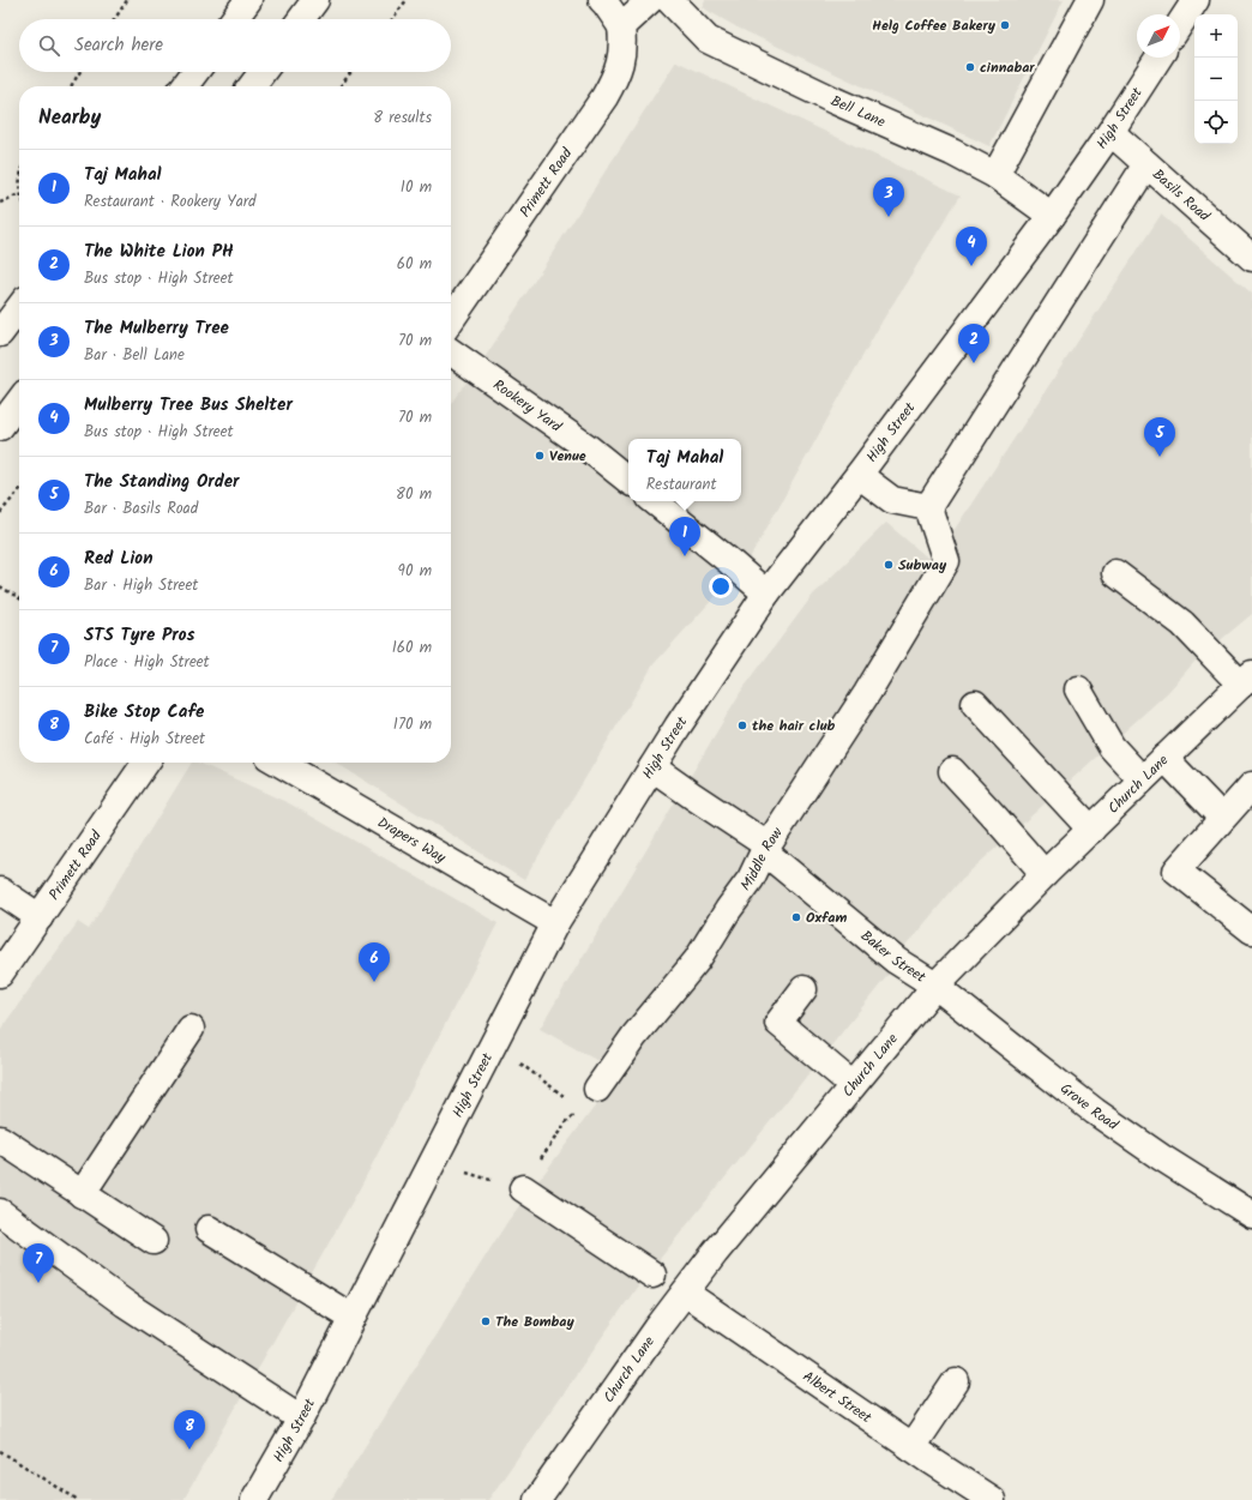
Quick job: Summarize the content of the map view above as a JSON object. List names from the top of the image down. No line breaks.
{"streets":{"street":["Bell Lane","High Street","Primett Road","Basils Road","Rookery Yard","Church Lane","Drapers Way","Middle Row","Baker Street","Grove Road","Albert Street"]},"crossings":[["Bell Lane","High Street"],["High Street","Basils Road"],["High Street","Drapers Way"],["High Street","Baker Street"],["Church Lane","Baker Street"],["Church Lane","Grove Road"],["Church Lane","Albert Street"],["Middle Row","Baker Street"],["Baker Street","Grove Road"]],"places":["Helg Coffee Bakery","cinnabar","Venue","Subway","the hair club","Oxfam","The Bombay"],"north":"top right","page":{"map_buttons":["+","−"],"search":"Search here","heading":["Nearby","8 results"],"list":[{"mark":"1","name":"Taj Mahal","note":"Restaurant · Rookery Yard","value":"10 m"},{"mark":"2","name":"The White Lion PH","note":"Bus stop · High Street","value":"60 m"},{"mark":"3","name":"The Mulberry Tree","note":"Bar · Bell Lane","value":"70 m"},{"mark":"4","name":"Mulberry Tree Bus Shelter","note":"Bus stop · High Street","value":"70 m"},{"mark":"5","name":"The Standing Order","note":"Bar · Basils Road","value":"80 m"},{"mark":"6","name":"Red Lion","note":"Bar · High Street","value":"90 m"},{"mark":"7","name":"STS Tyre Pros","note":"Place · High Street","value":"160 m"},{"mark":"8","name":"Bike Stop Cafe","note":"Café · High Street","value":"170 m"}],"pins":["3","4","2","5","1","6","7","8"],"popup":["Taj Mahal","Restaurant"]}}
